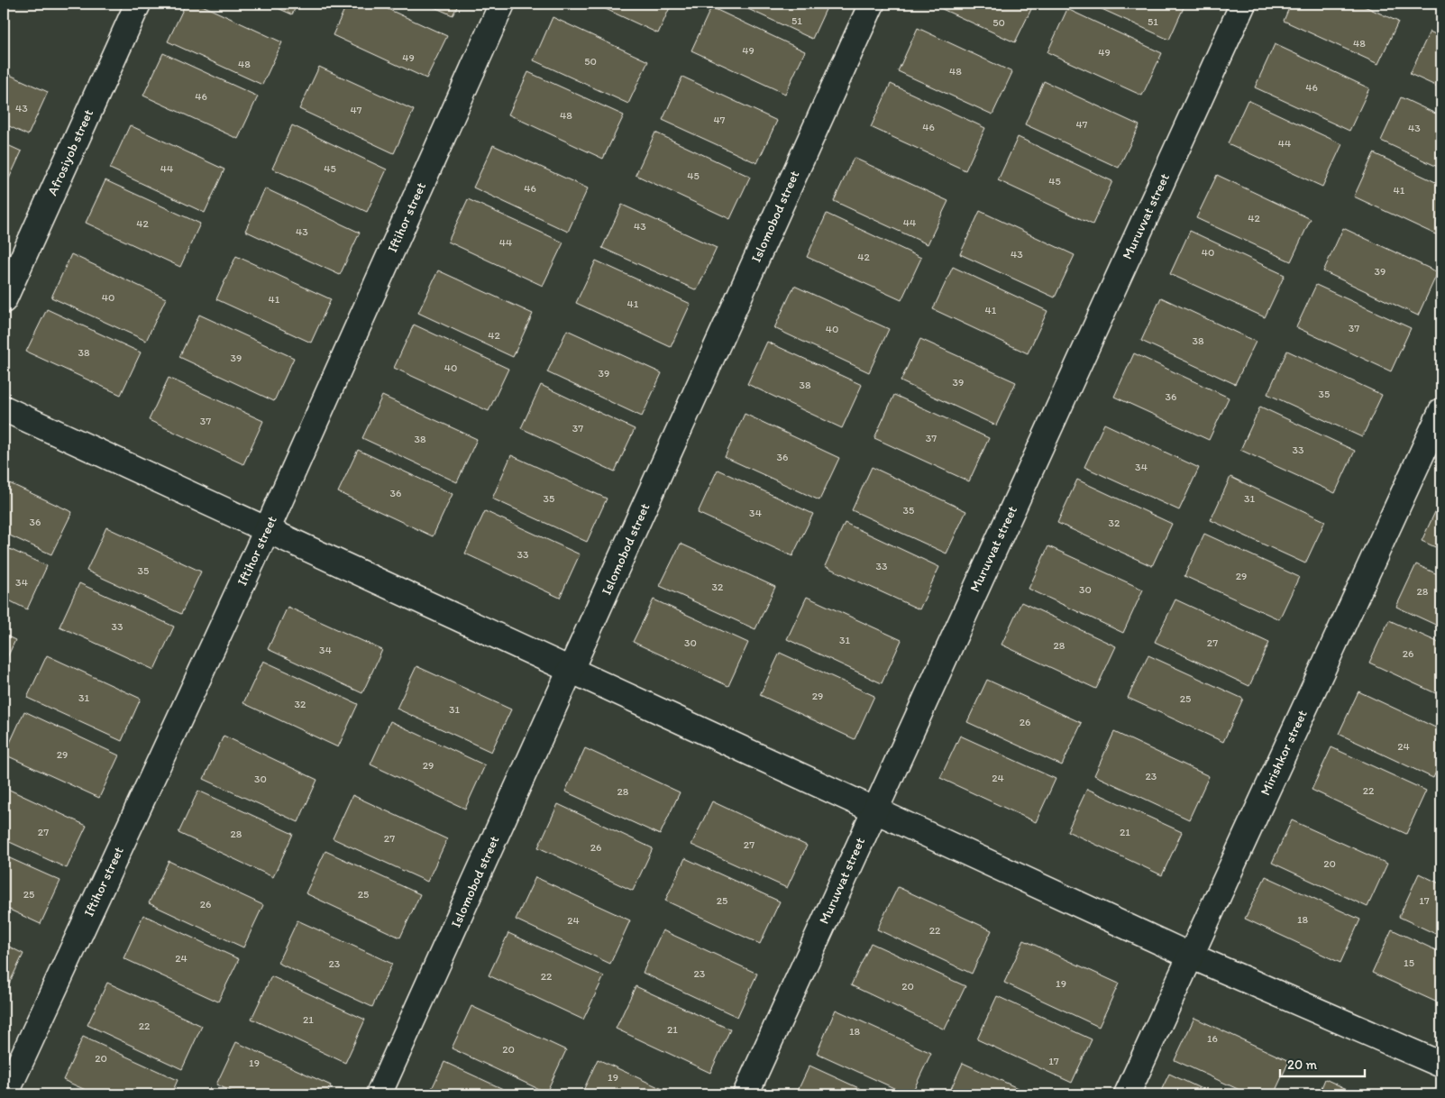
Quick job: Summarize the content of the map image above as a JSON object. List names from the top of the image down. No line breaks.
{"streets":{"street":["Afrosiyob street","Islomobod street","Muruvvat street","Iftihor street","Mirishkor street"]},"house_numbers":["51","51","50","48","49","49","49","50","48","48","46","46","43","47","48","47","47","46","43","44","44","45","45","45","46","41","42","44","42","43","43","44","40","43","42","39","40","41","41","41","37","40","42","38","38","39","40","39","39","38","35","36","37","37","37","38","33","36","34","36","35","31","35","34","36","32","33","33","35","29","34","32","30","28","33","31","30","27","28","34","26","29","31","25","32","31","26","24","29","29","23","24","30","22","28","27","21","28","27","27","26","20","25","25","25","17","26","18","24","22","24","15","23","23","22","19","20","21","22","21","18","16","20","20","17","19","19"],"scale_bar":"20 m"}
